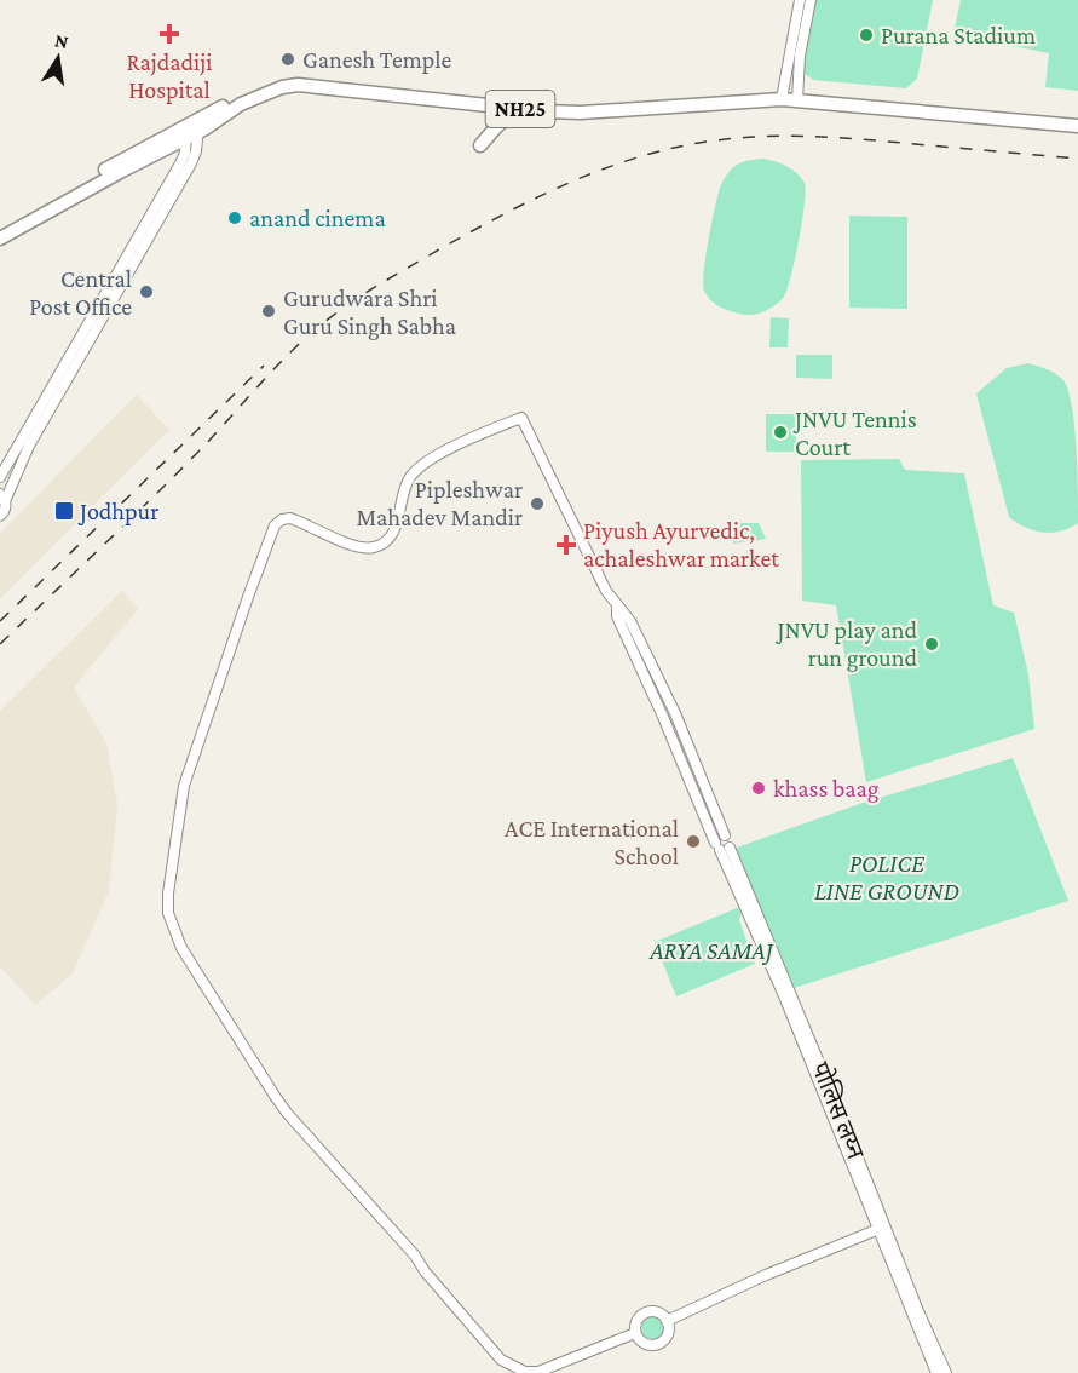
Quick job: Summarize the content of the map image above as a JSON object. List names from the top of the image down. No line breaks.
{"streets":{"main road":["NH25"]},"parks":["POLICE LINE GROUND","ARYA SAMAJ"],"places":{"health":["Rajdadiji Hospital","Piyush Ayurvedic, achaleshwar market"],"other":["Purana Stadium","Ganesh Temple","anand cinema","Central Post Office","Gurudwara Shri Guru Singh Sabha","JNVU Tennis Court","Pipleshwar Mahadev Mandir","JNVU play and run ground","khass baag","ACE International School"],"transit":["Jodhpur"]},"north":"top"}
